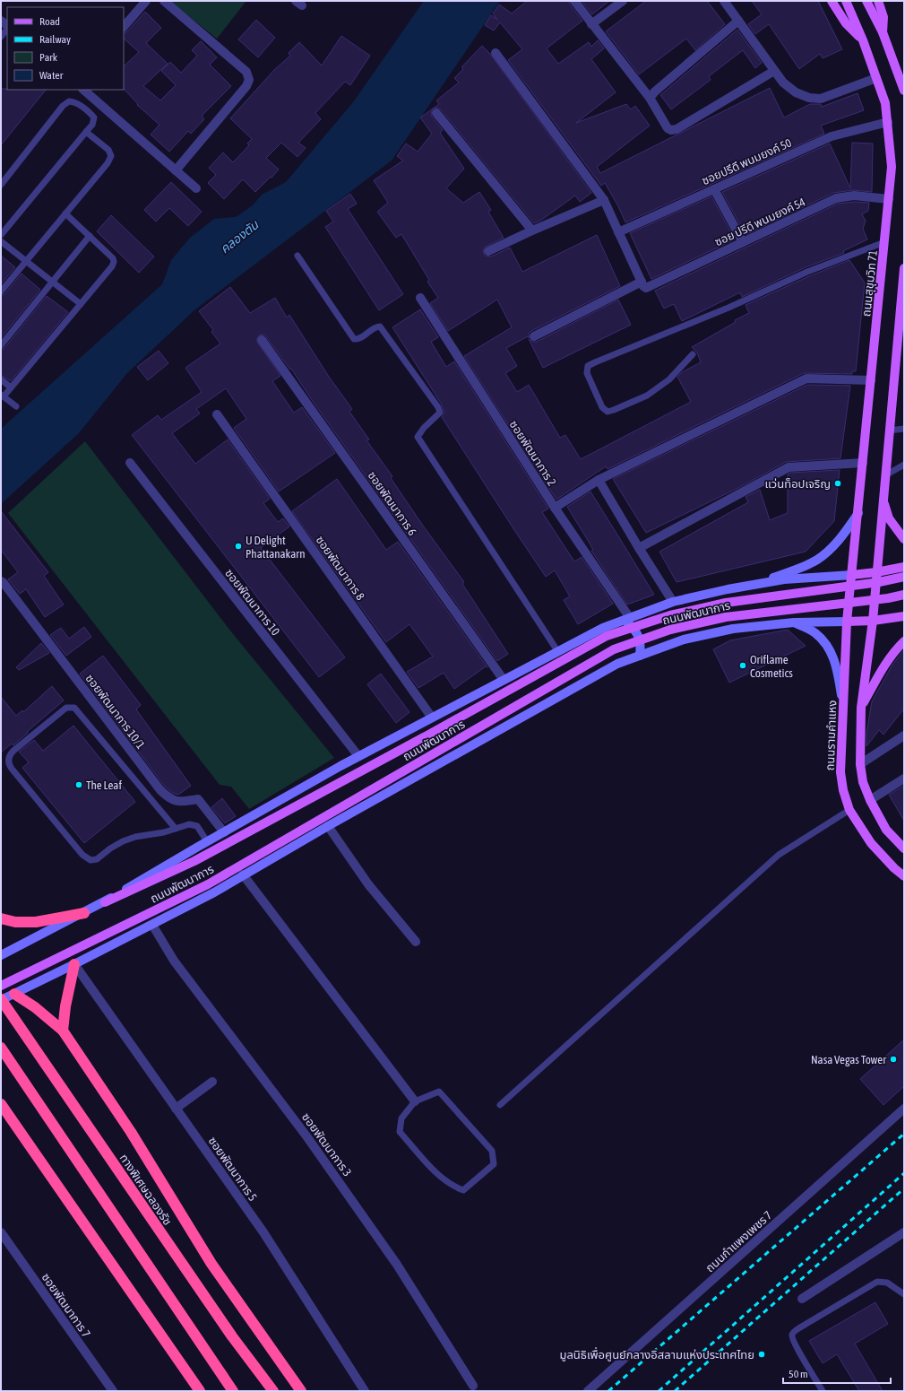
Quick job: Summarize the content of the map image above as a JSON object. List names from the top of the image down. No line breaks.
{"streets":{"highway":["ทางพิเศษฉลองรัช"],"main road":["ถนนสุขุมวิท 71","ถนนพัฒนาการ","ถนนรามคำแหง"],"street":["ซอยปรีดี พนมยงค์ 50","ซอย ปรีดี พนมยงค์ 54","ซอยพัฒนาการ 2","ซอยพัฒนาการ 6","ซอยพัฒนาการ 8","ซอยพัฒนาการ 10","ซอยพัฒนาการ 10/1","ซอยพัฒนาการ 3","ซอยพัฒนาการ 5","ถนนกำแพงเพชร 7","ซอยพัฒนาการ 7"]},"crossings":[["ซอยปรีดี พนมยงค์ 50","ถนนสุขุมวิท 71"],["ซอย ปรีดี พนมยงค์ 54","ถนนสุขุมวิท 71"],["ถนนสุขุมวิท 71","ถนนพัฒนาการ"],["ถนนสุขุมวิท 71","ถนนรามคำแหง"],["ซอยพัฒนาการ 2","ถนนพัฒนาการ"],["ซอยพัฒนาการ 6","ถนนพัฒนาการ"],["ซอยพัฒนาการ 8","ถนนพัฒนาการ"],["ซอยพัฒนาการ 10","ถนนพัฒนาการ"],["ถนนพัฒนาการ","ซอยพัฒนาการ 10/1"],["ถนนพัฒนาการ","ถนนรามคำแหง"],["ถนนพัฒนาการ","ซอยพัฒนาการ 3"],["ถนนพัฒนาการ","ซอยพัฒนาการ 5"],["ถนนพัฒนาการ","ทางพิเศษฉลองรัช"]],"water":["คลองตัน"],"places":["แว่นท็อปเจริญ","U Delight Phattanakarn","Oriflame Cosmetics","The Leaf","Nasa Vegas Tower","มูลนิธิเพื่อศูนย์กลางอิสลามแห่งประเทศไทย"],"legend":["Road","Railway","Park","Water"],"scale_bar":"50 m"}
